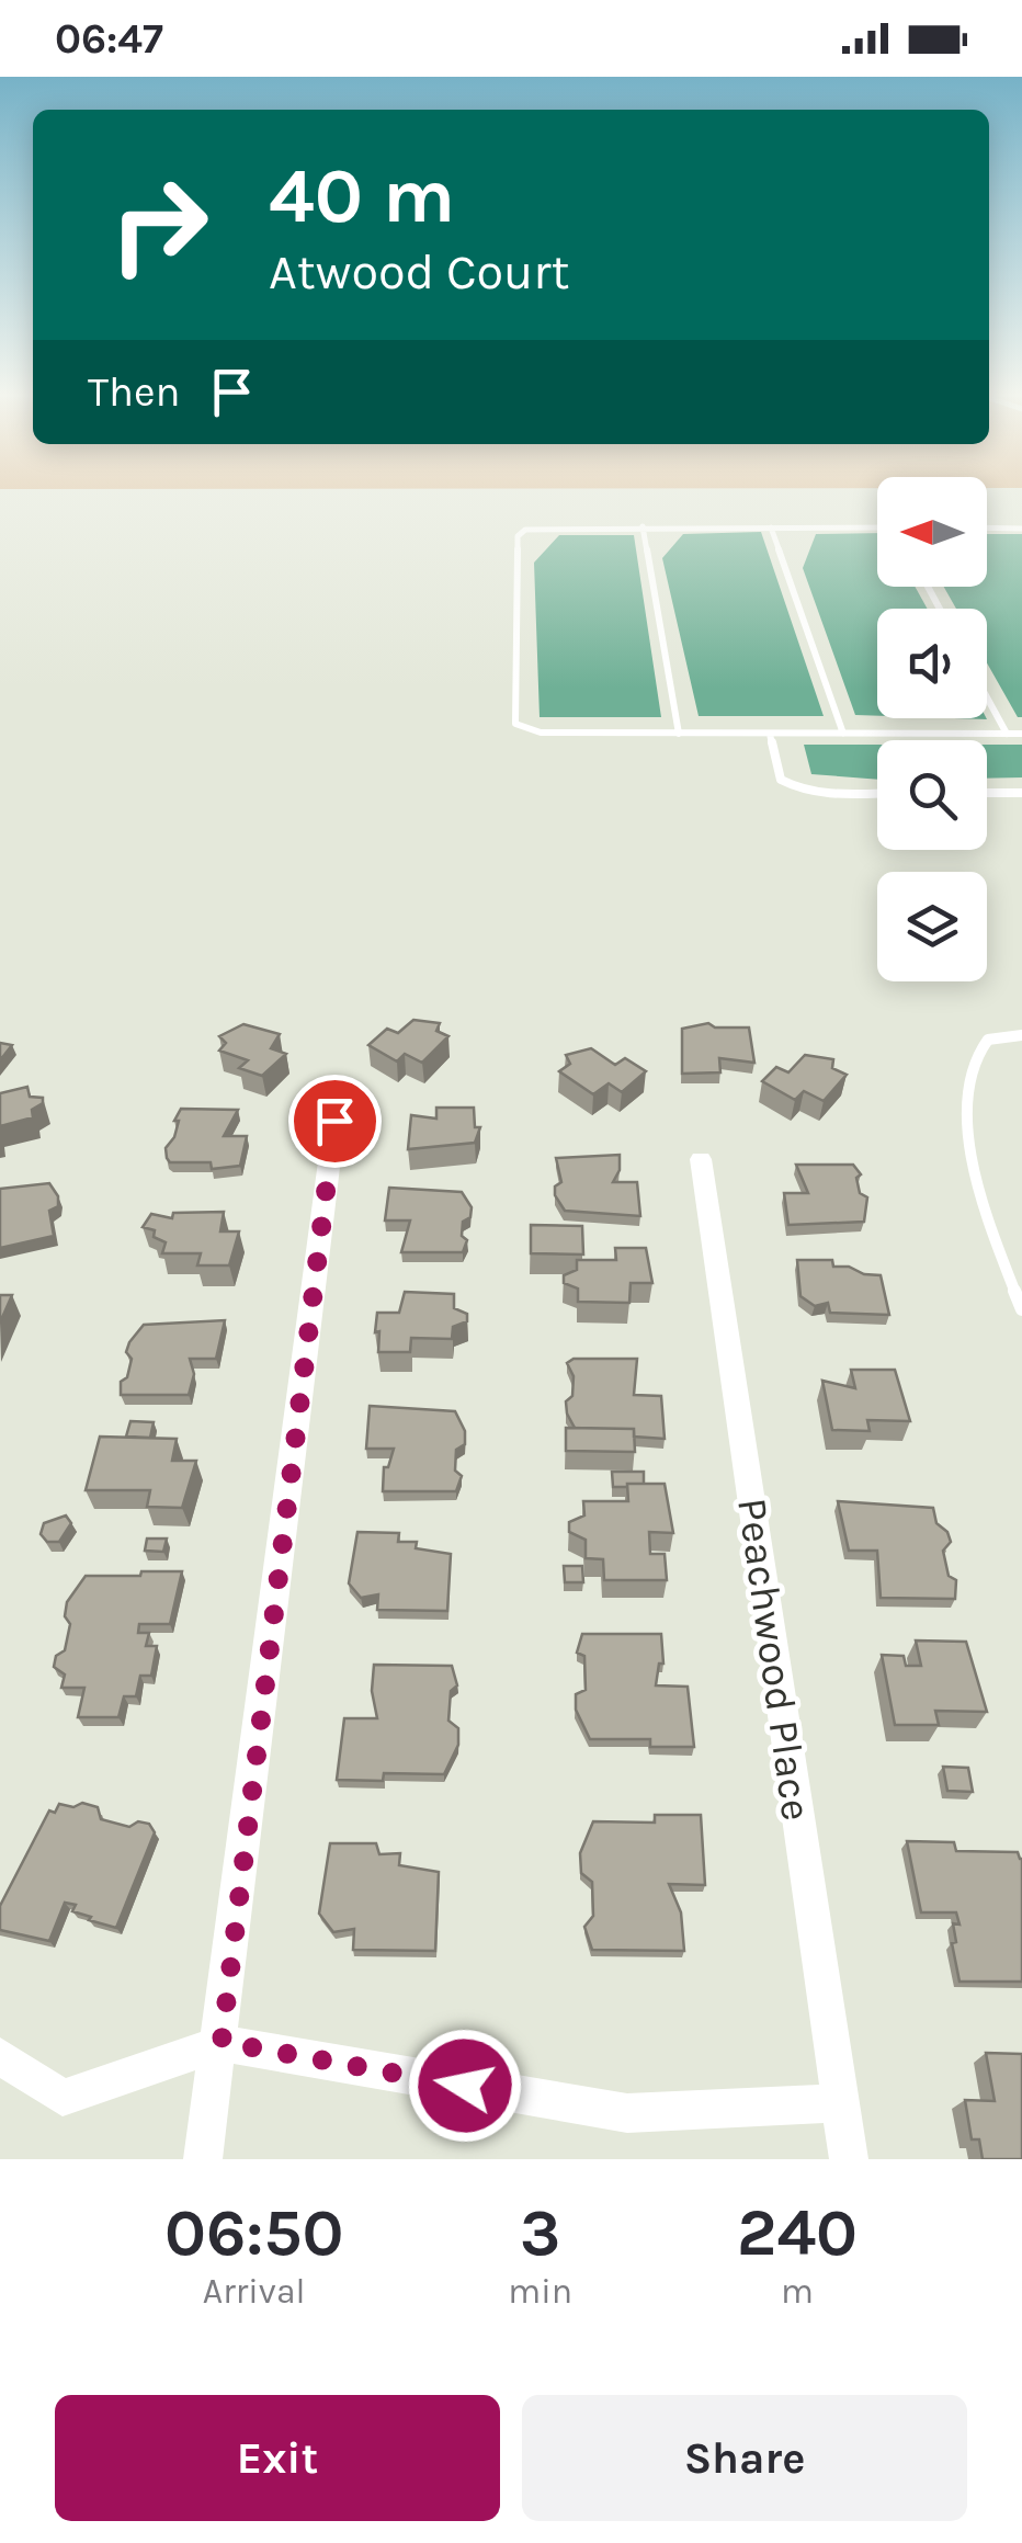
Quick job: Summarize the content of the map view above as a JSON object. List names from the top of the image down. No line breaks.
{"streets":{"street":["Peachwood Place"]},"north":"left","page":{"status":"06:47","turn":["40 m","Atwood Court"],"then":"Then","eta":["06:50","Arrival","3","min","240","m"],"buttons":["Exit","Share"]}}
